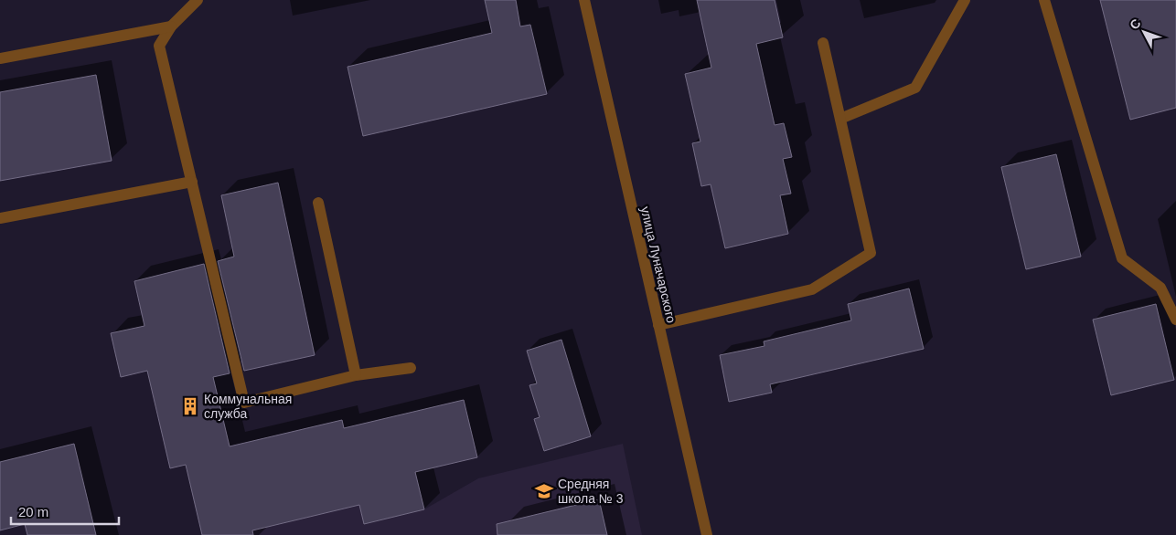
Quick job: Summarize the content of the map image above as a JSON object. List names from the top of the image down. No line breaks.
{"streets":{"street":["улица Луначарского"]},"places":{"building":["Коммунальная служба"],"school or university":["Средняя школа № 3"]},"scale_bar":"20 m","north":"top left"}
